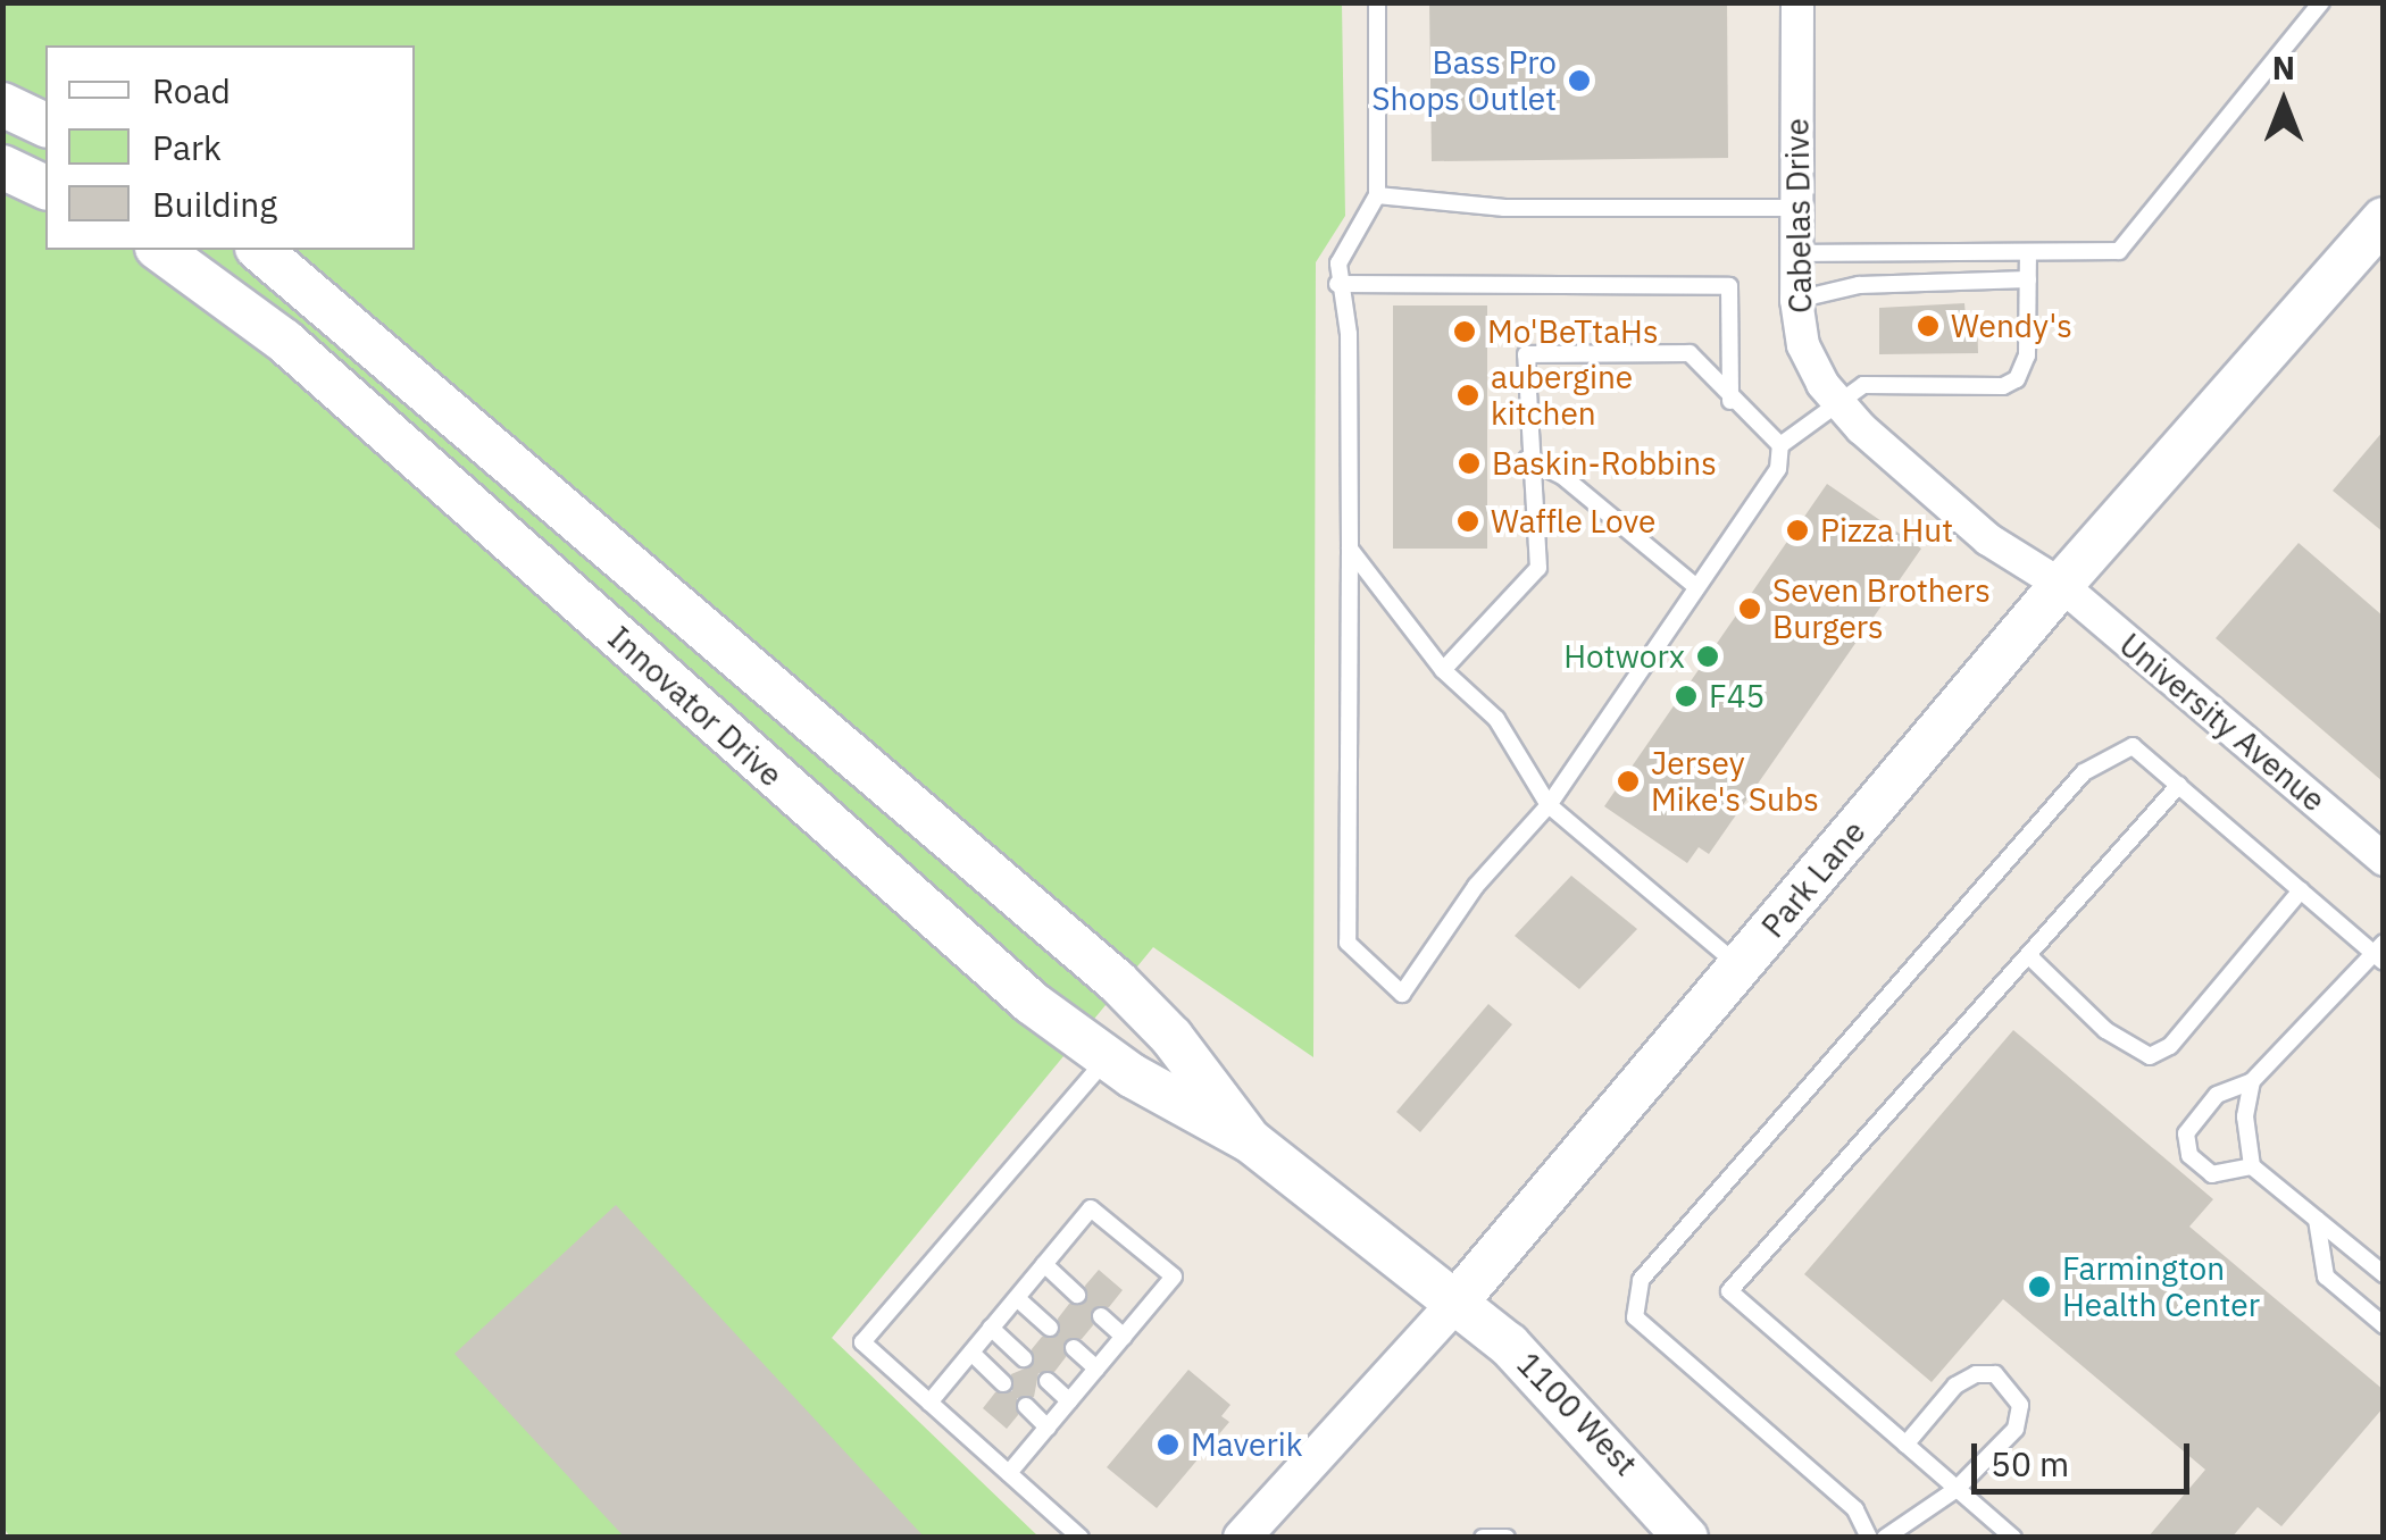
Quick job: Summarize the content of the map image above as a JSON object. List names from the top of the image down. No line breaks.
{"streets":{"main road":["Innovator Drive","Park Lane","1100 West"],"street":["Cabelas Drive","University Avenue"]},"crossings":[["Cabelas Drive","University Avenue"],["Cabelas Drive","Park Lane"],["Innovator Drive","Park Lane"],["Innovator Drive","1100 West"],["University Avenue","Park Lane"],["Park Lane","1100 West"]],"places":["Bass Pro Shops Outlet","Wendy's","Mo'BeTtaHs","aubergine kitchen","Baskin-Robbins","Waffle Love","Pizza Hut","Seven Brothers Burgers","Hotworx","F45","Jersey Mike's Subs","Farmington Health Center","Maverik"],"legend":["Road","Park","Building"],"scale_bar":"50 m","north":"top"}
